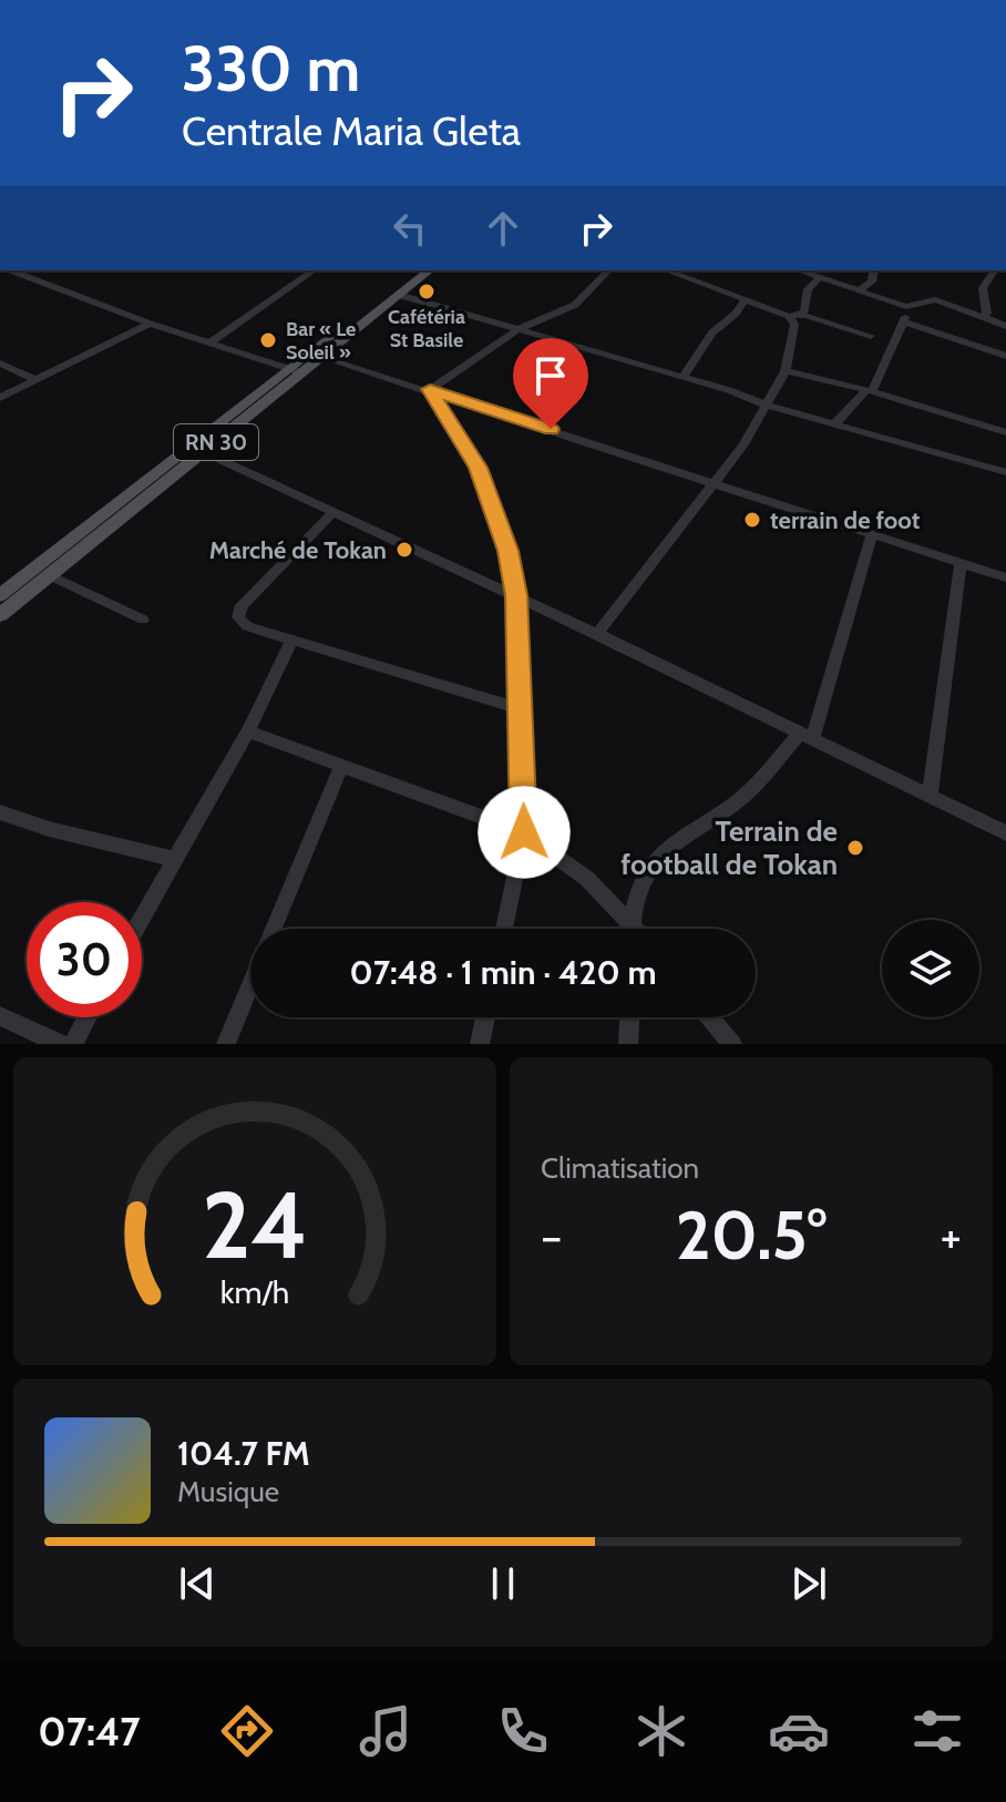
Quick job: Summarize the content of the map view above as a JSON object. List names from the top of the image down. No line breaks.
{"streets":{"main road":["RN 30"]},"places":["Cafétéria St Basile","Bar « Le Soleil »","terrain de foot","Marché de Tokan","Terrain de football de Tokan"],"page":{"turn":["330 m","Centrale Maria Gleta"],"limit":"30","trip":"07:48 · 1 min · 420 m","tile":"Climatisation","heat":["−","20.5°","+"],"song":["104.7 FM","Musique"],"tabs":"07:47","gauge":["24","km/h"]}}
